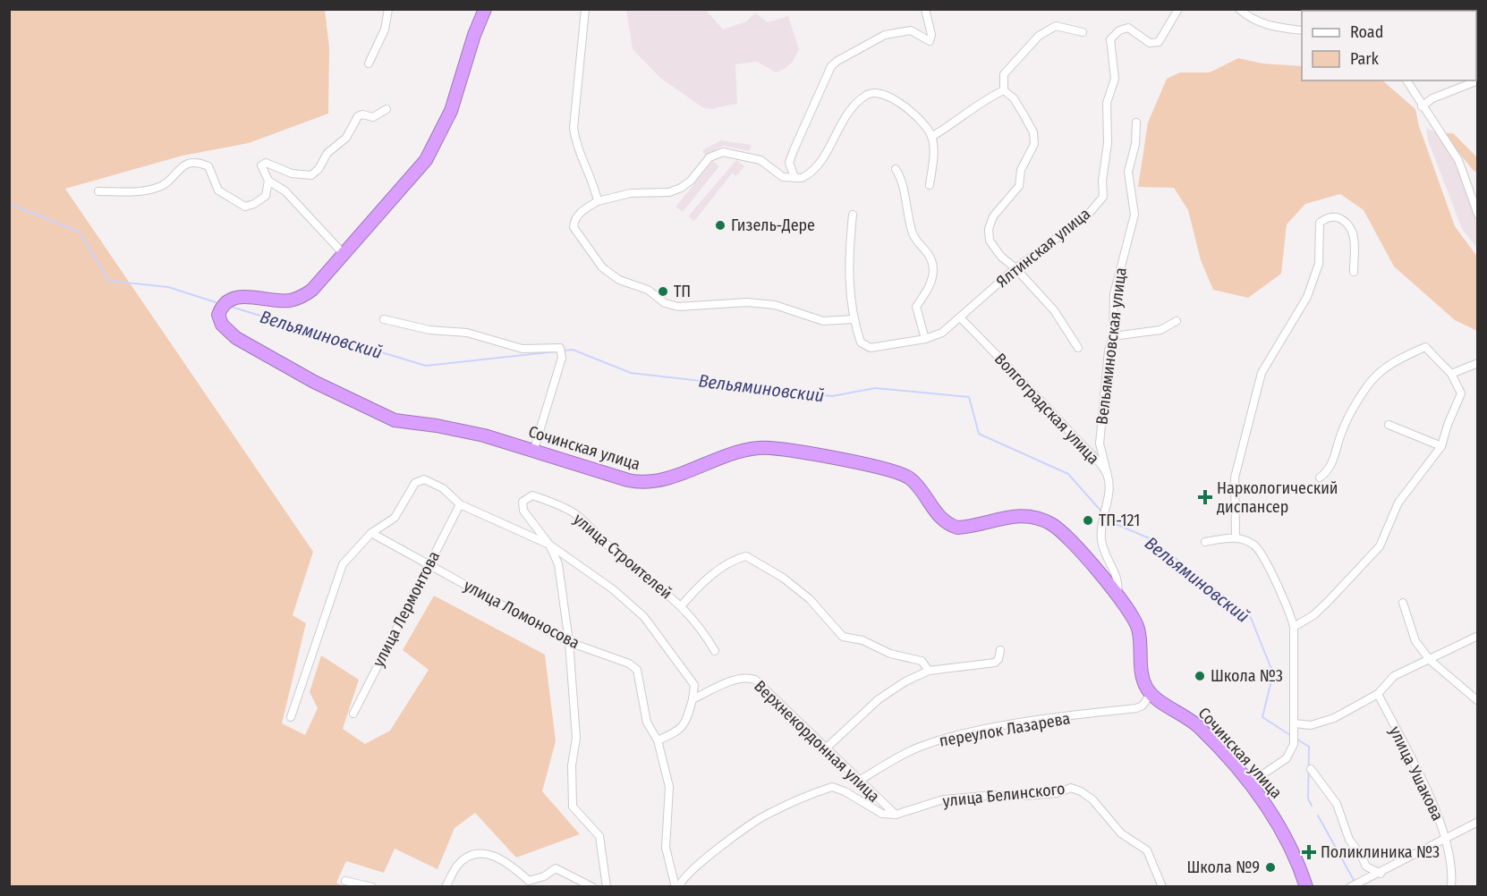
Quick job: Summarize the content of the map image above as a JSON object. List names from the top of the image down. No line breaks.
{"streets":{"highway":["Сочинская улица"],"street":["Ялтинская улица","Вельяминовская улица","Волгоградская улица","улица Строителей","улица Лермонтова","улица Ломоносова","переулок Лазарева","Верхнекордонная улица","улица Ушакова","улица Белинского"]},"crossings":[["Ялтинская улица","Волгоградская улица"],["Вельяминовская улица","Волгоградская улица"],["Волгоградская улица","Сочинская улица"],["Сочинская улица","переулок Лазарева"],["улица Лермонтова","улица Ломоносова"],["переулок Лазарева","Верхнекордонная улица"],["Верхнекордонная улица","улица Белинского"]],"water":["Вельяминовский"],"places":{"other":["Гизель-Дере","ТП","ТП-121","Школа №3","Школа №9"],"health":["Наркологический диспансер","Поликлиника №3"]},"legend":["Road","Park"]}
